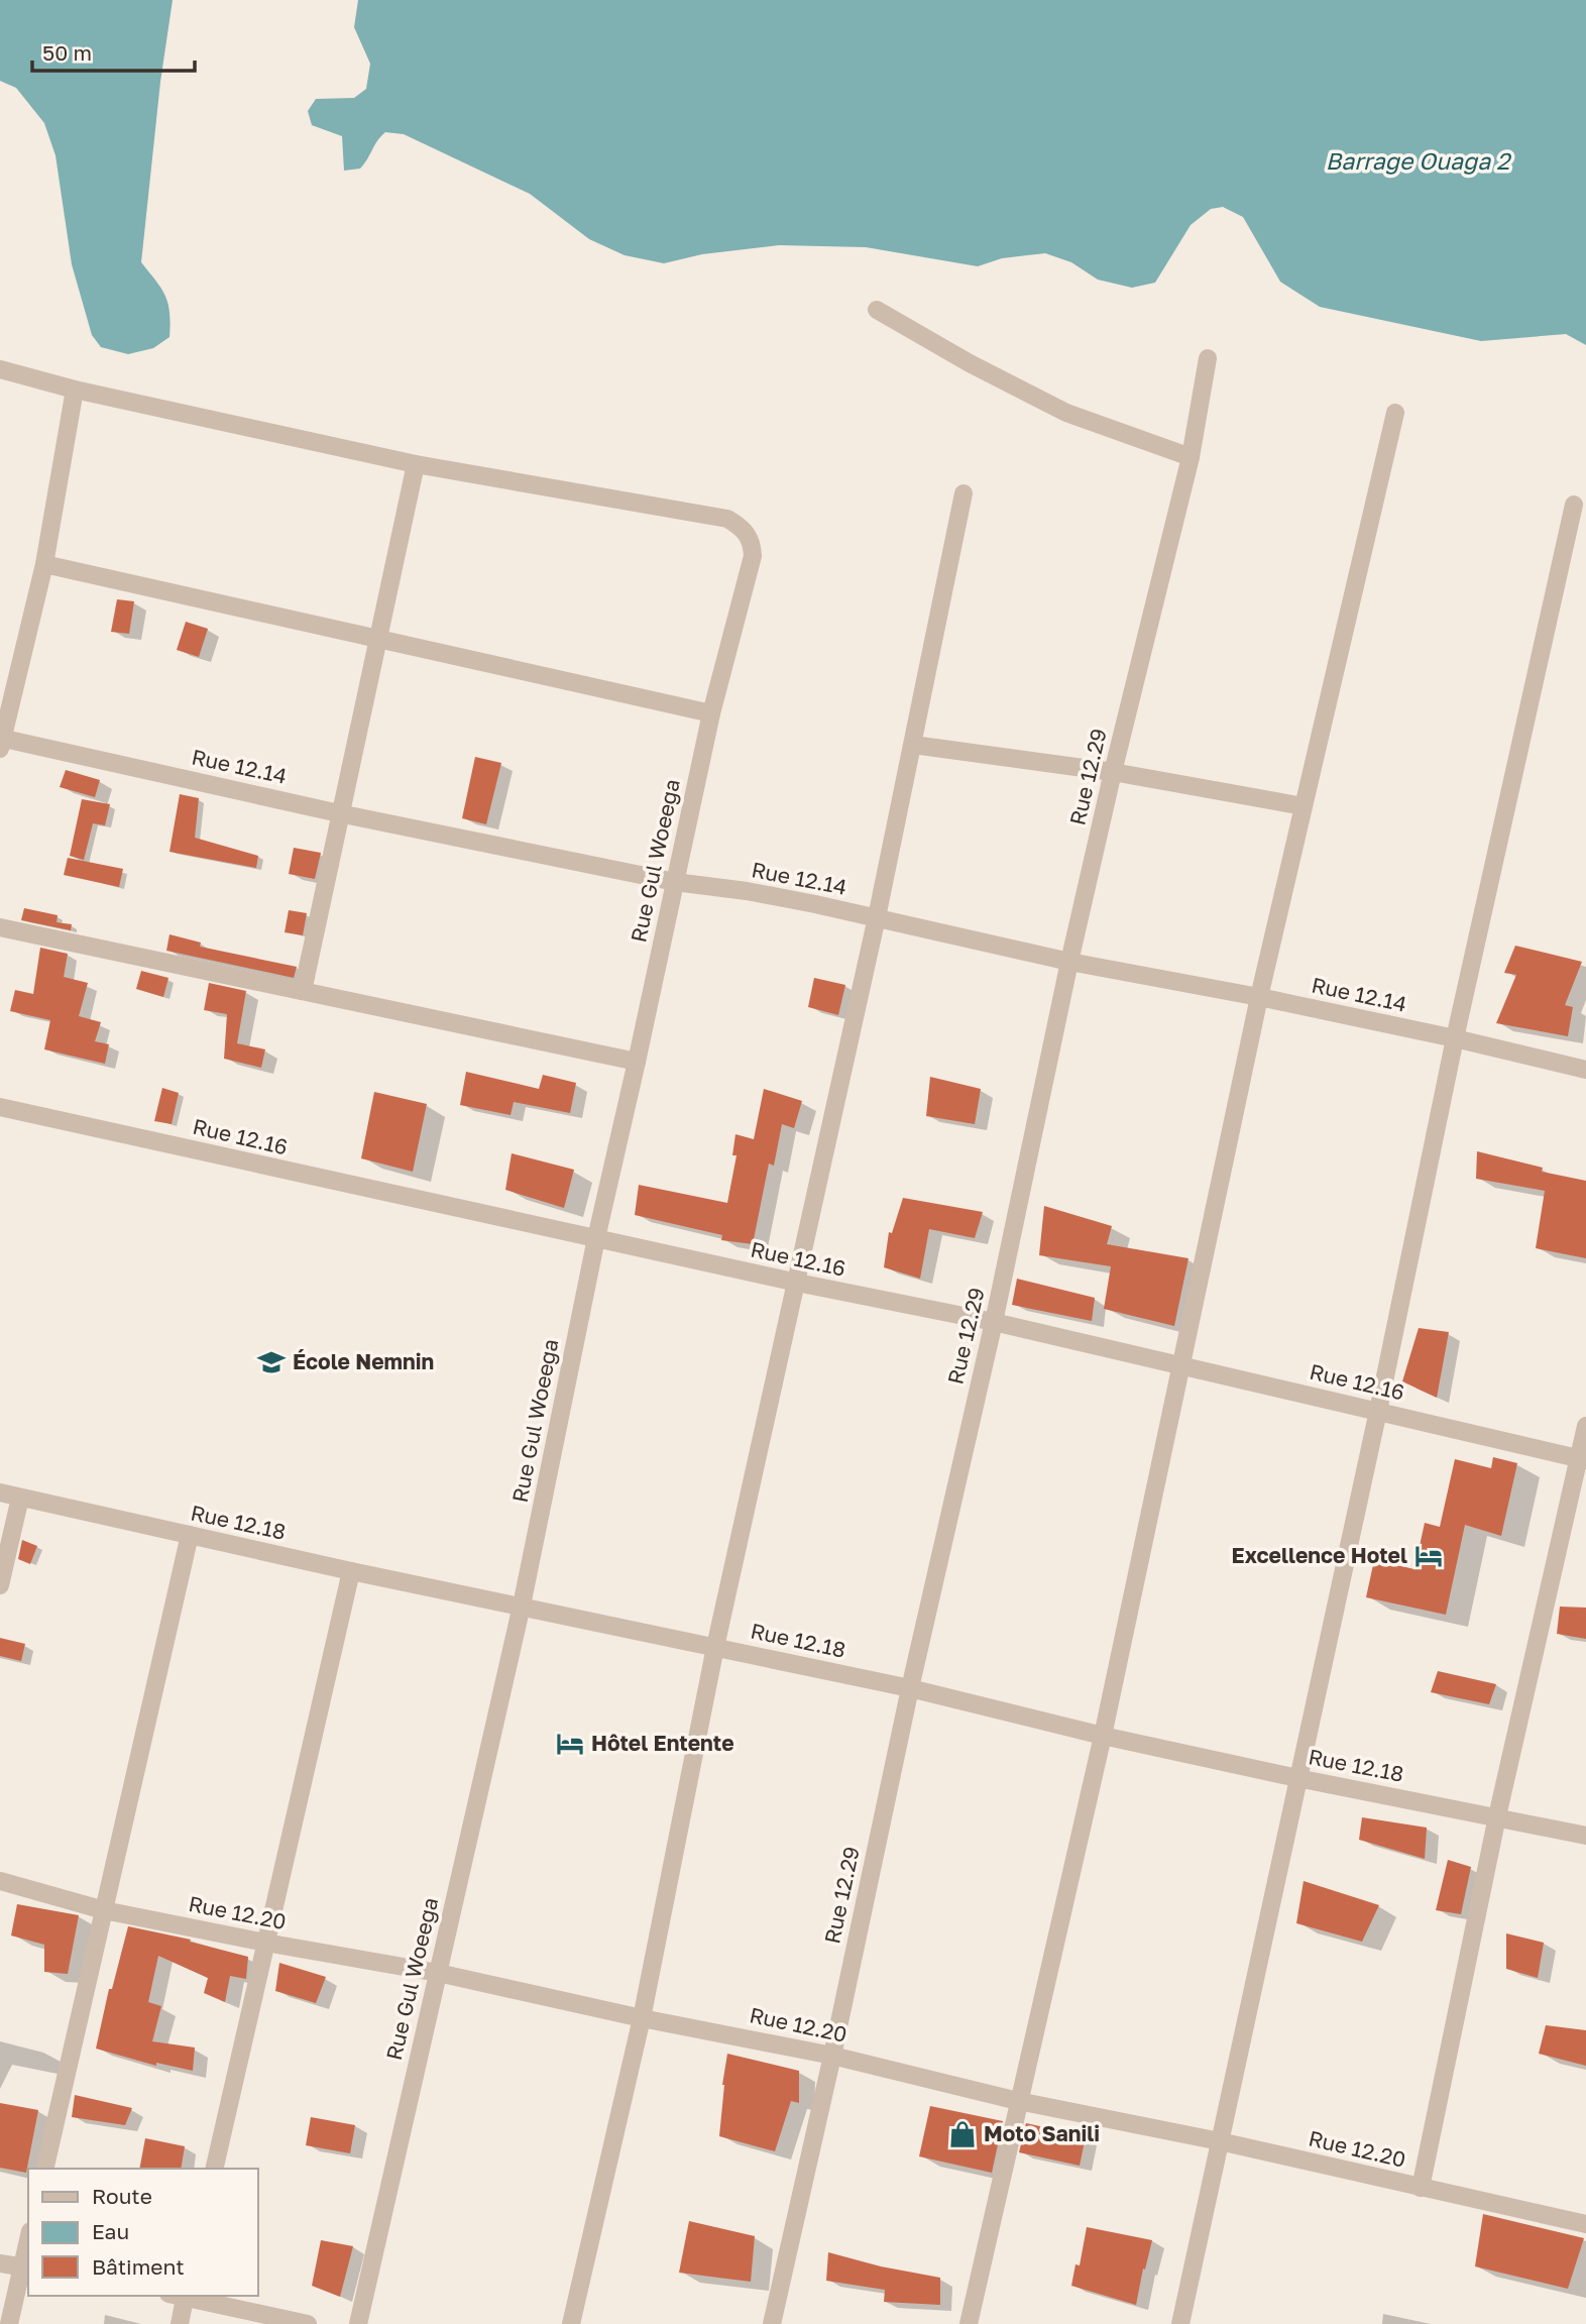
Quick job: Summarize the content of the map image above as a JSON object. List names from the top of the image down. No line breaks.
{"streets":{"street":["Rue 12.14","Rue 12.29","Rue Gul Woeega","Rue 12.16","Rue 12.18","Rue 12.20"]},"crossings":[["Rue 12.14","Rue 12.29"],["Rue 12.14","Rue Gul Woeega"],["Rue 12.29","Rue 12.16"],["Rue 12.29","Rue 12.18"],["Rue 12.29","Rue 12.20"],["Rue Gul Woeega","Rue 12.16"],["Rue Gul Woeega","Rue 12.18"],["Rue Gul Woeega","Rue 12.20"]],"water":["Barrage Ouaga 2"],"places":{"school or university":["École Nemnin"],"hotel":["Excellence Hotel","Hôtel Entente"],"shop":["Moto Sanili"]},"legend":["Route","Eau","Bâtiment"],"scale_bar":"50 m"}
